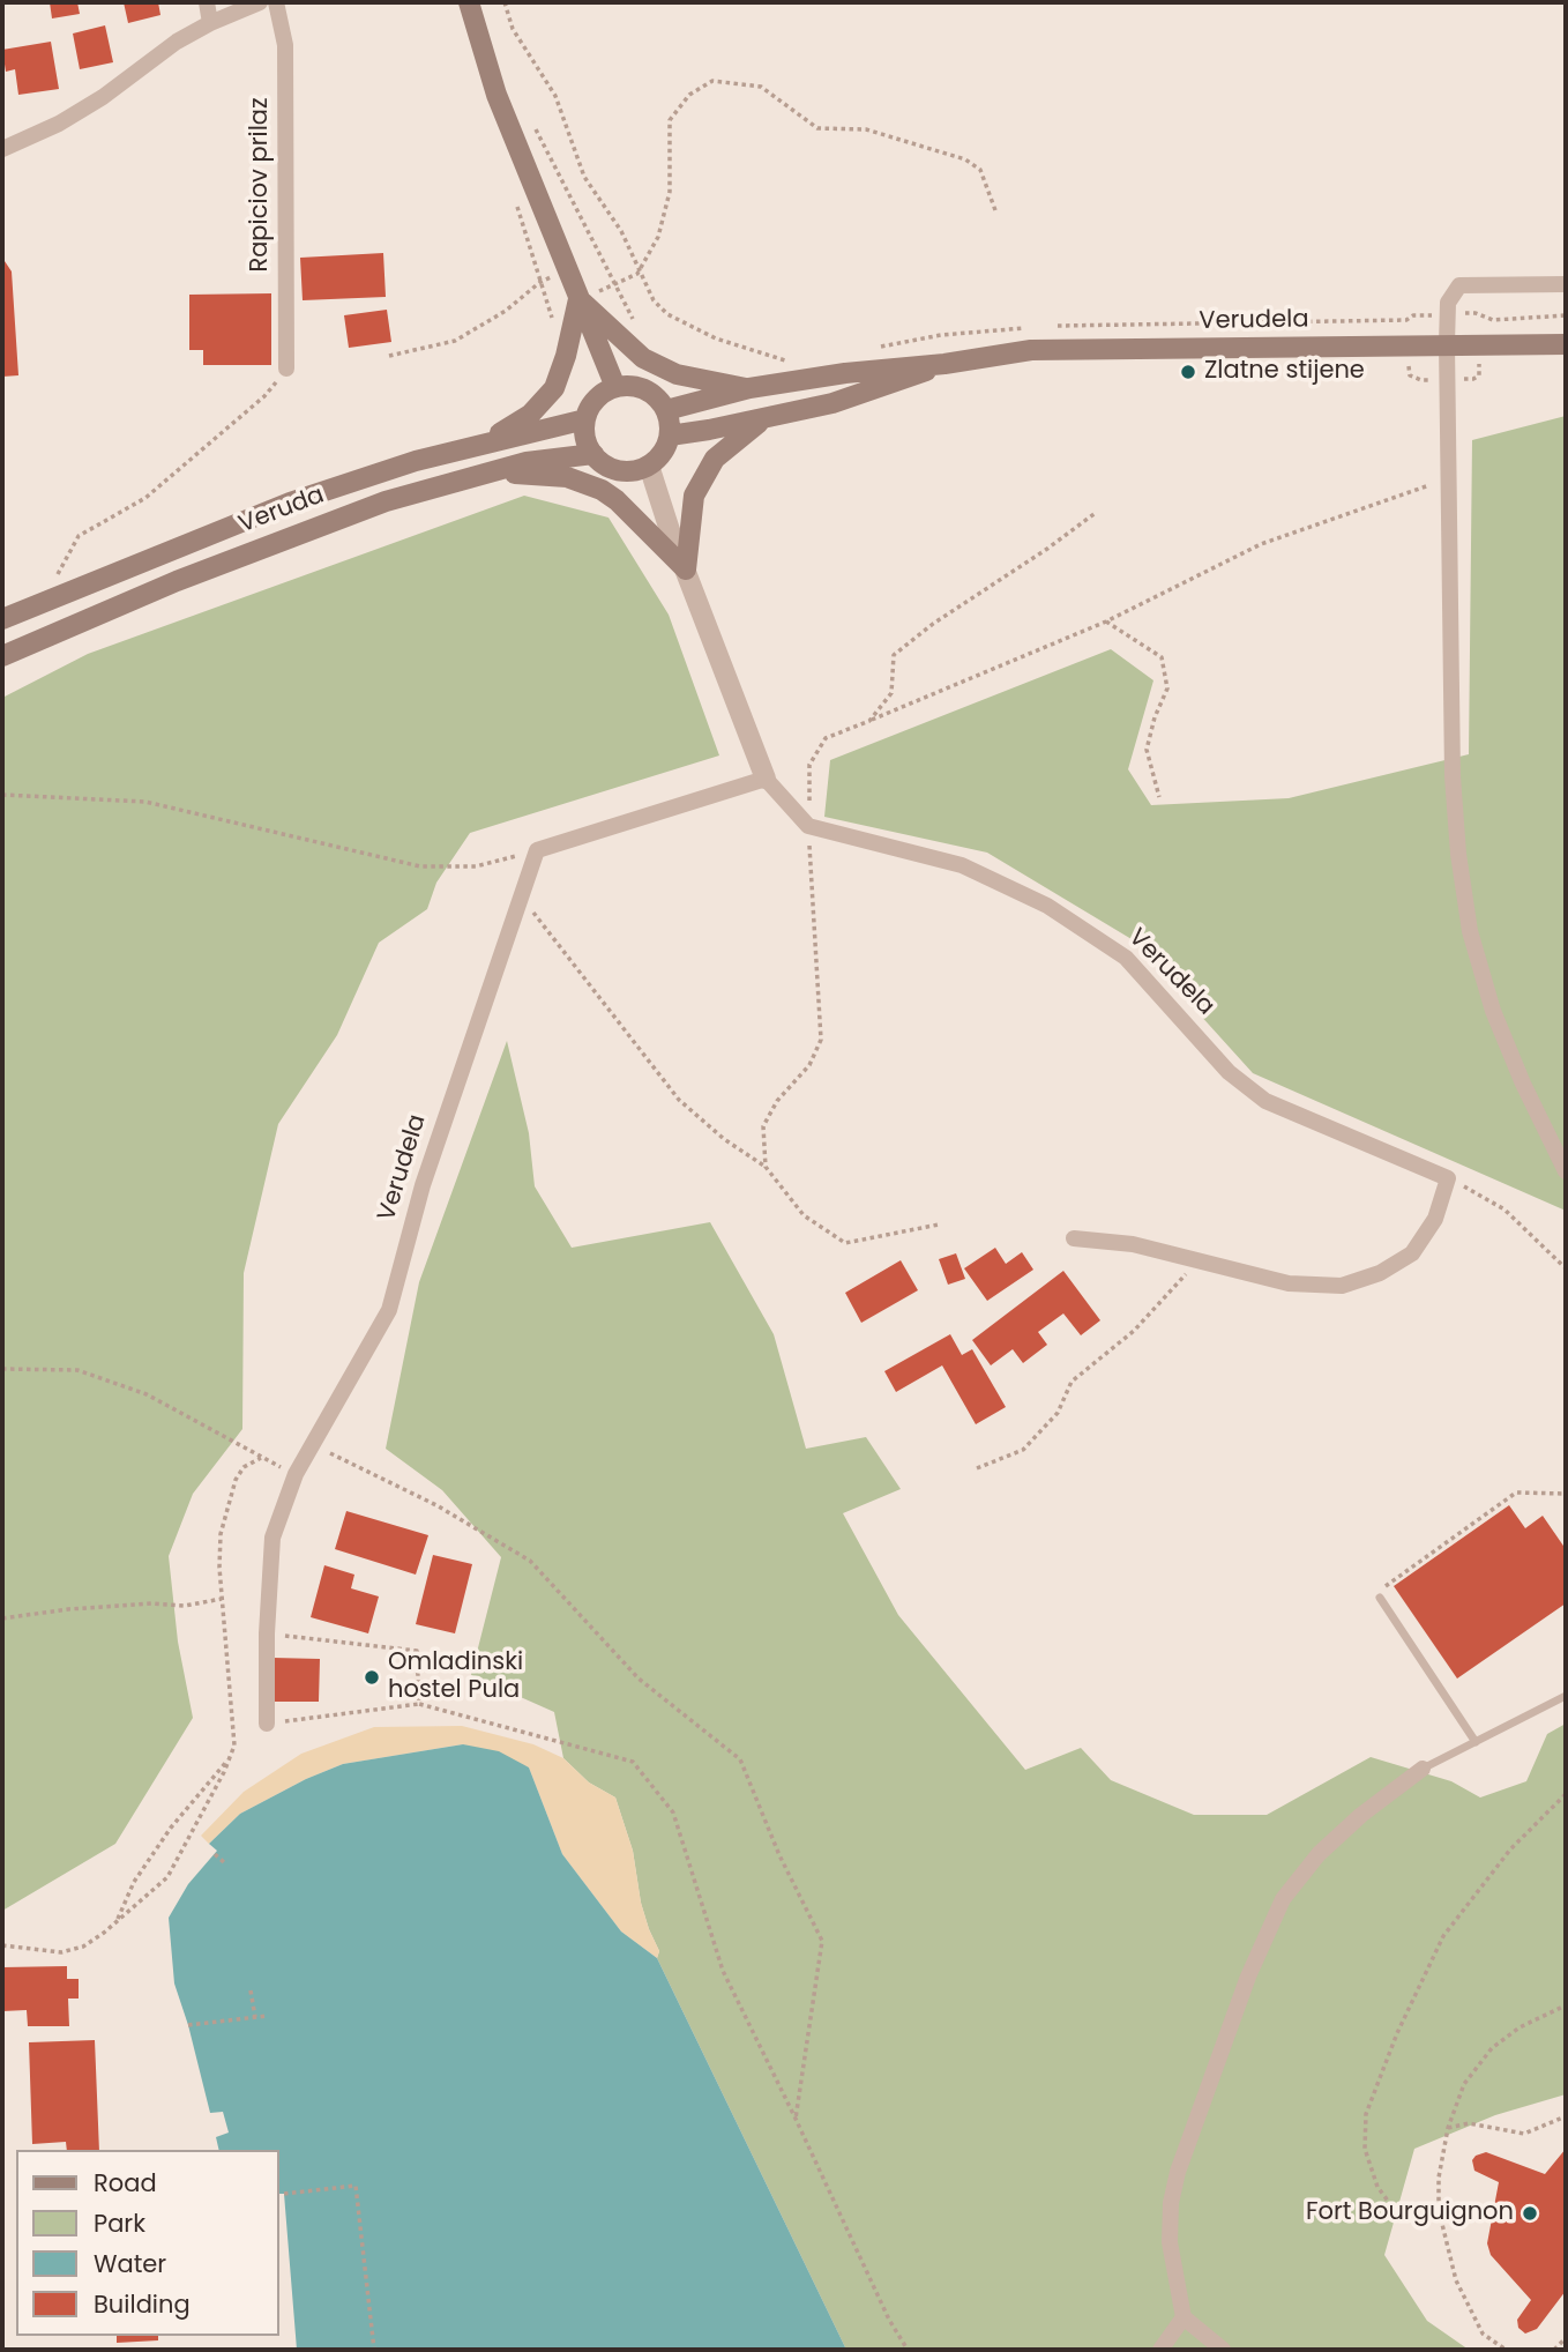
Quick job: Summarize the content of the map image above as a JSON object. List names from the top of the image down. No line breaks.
{"streets":{"main road":["Verudela","Veruda"],"street":["Rapiciov prilaz"]},"crossings":[["Verudela","Veruda"]],"places":["Zlatne stijene","Omladinski hostel Pula","Fort Bourguignon"],"legend":["Road","Park","Water","Building"]}
